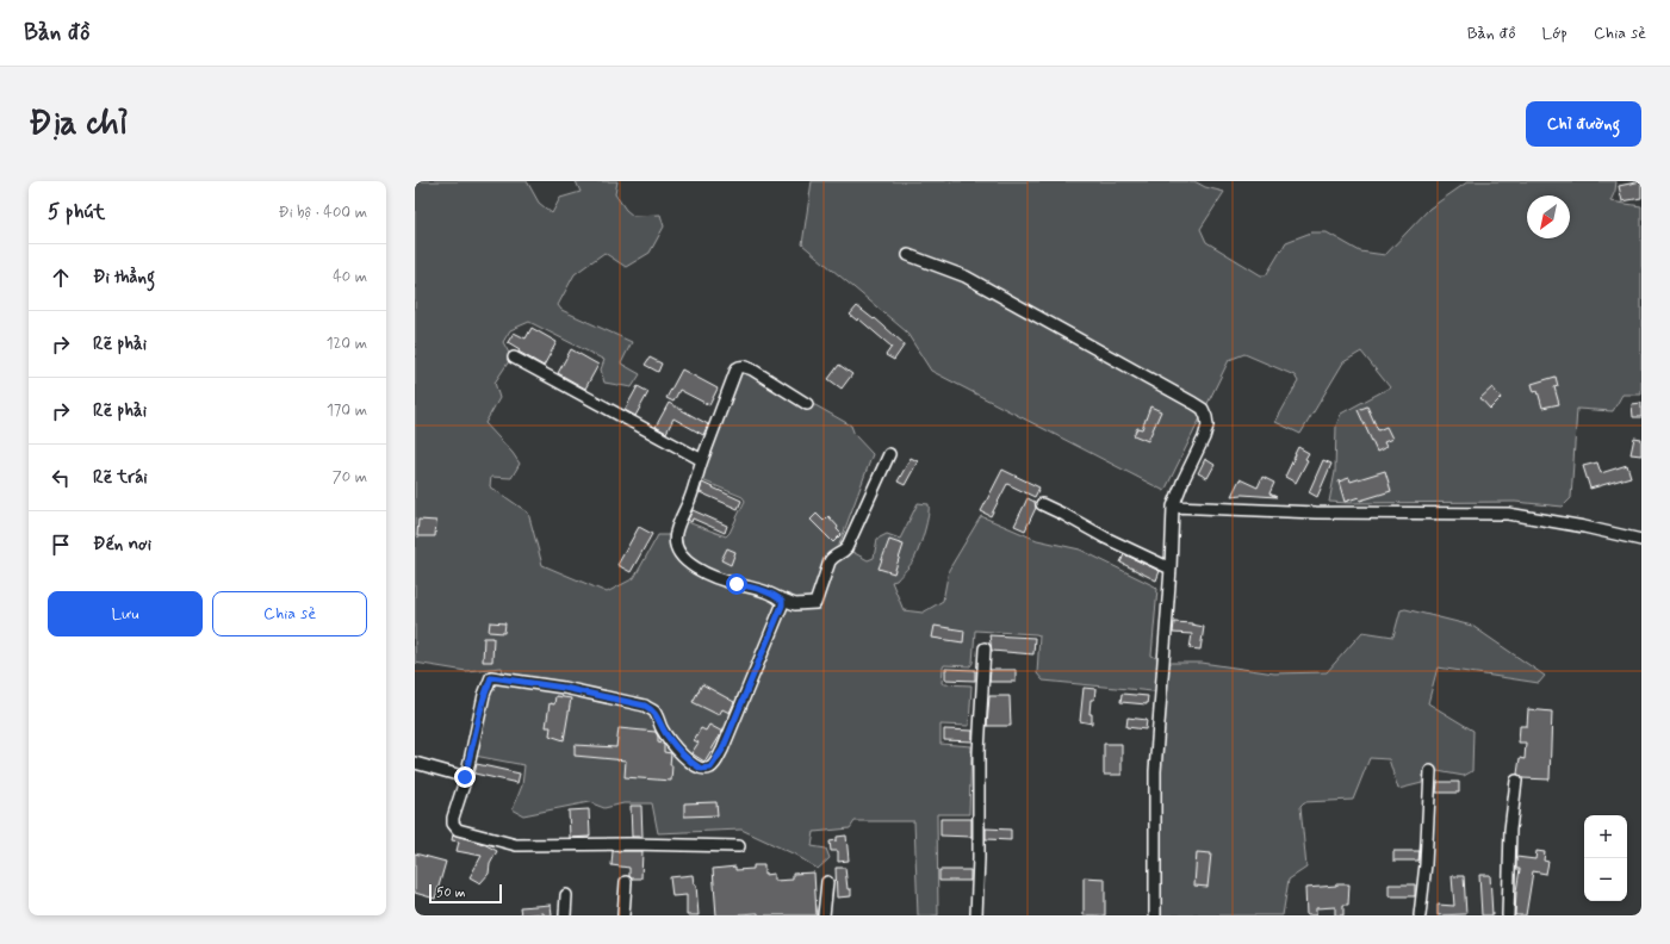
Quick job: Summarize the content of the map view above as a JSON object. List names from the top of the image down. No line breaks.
{"scale_bar":"50 m","north":"bottom left","page":{"header":"Bản đồ","nav":["Bản đồ","Lớp","Chia sẻ"],"buttons":["Chỉ đường",["Lưu","Chia sẻ"]],"title":"Địa chỉ","heading":["5 phút","Đi bộ · 400 m"],"list":[["Đi thẳng","40 m"],["Rẽ phải","120 m"],["Rẽ phải","170 m"],["Rẽ trái","70 m"],"Đến nơi"],"map_buttons":["+","−"],"scale":"50 m"}}
